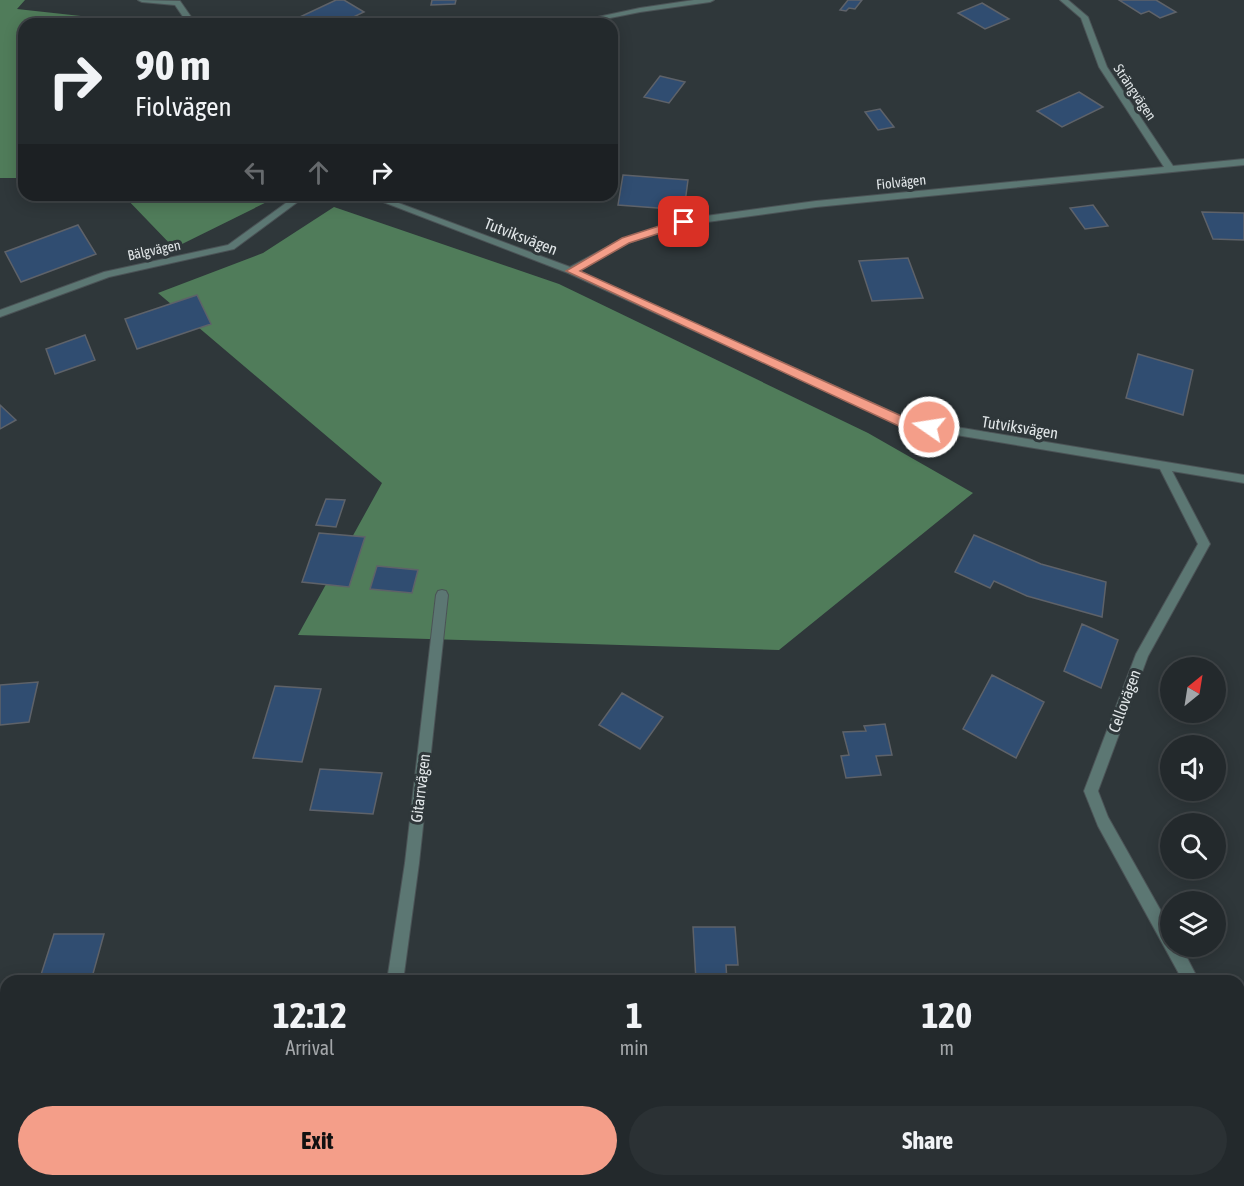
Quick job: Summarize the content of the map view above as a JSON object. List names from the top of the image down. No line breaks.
{"streets":{"street":["Strängvägen","Fiolvägen","Tutviksvägen","Bälgvägen","Cellovägen","Gitarrvägen"]},"crossings":[["Strängvägen","Fiolvägen"],["Fiolvägen","Tutviksvägen"],["Tutviksvägen","Cellovägen"]],"north":"top right","page":{"turn":["90 m","Fiolvägen"],"eta":["12:12","Arrival","1","min","120","m"],"buttons":["Exit","Share"]}}
